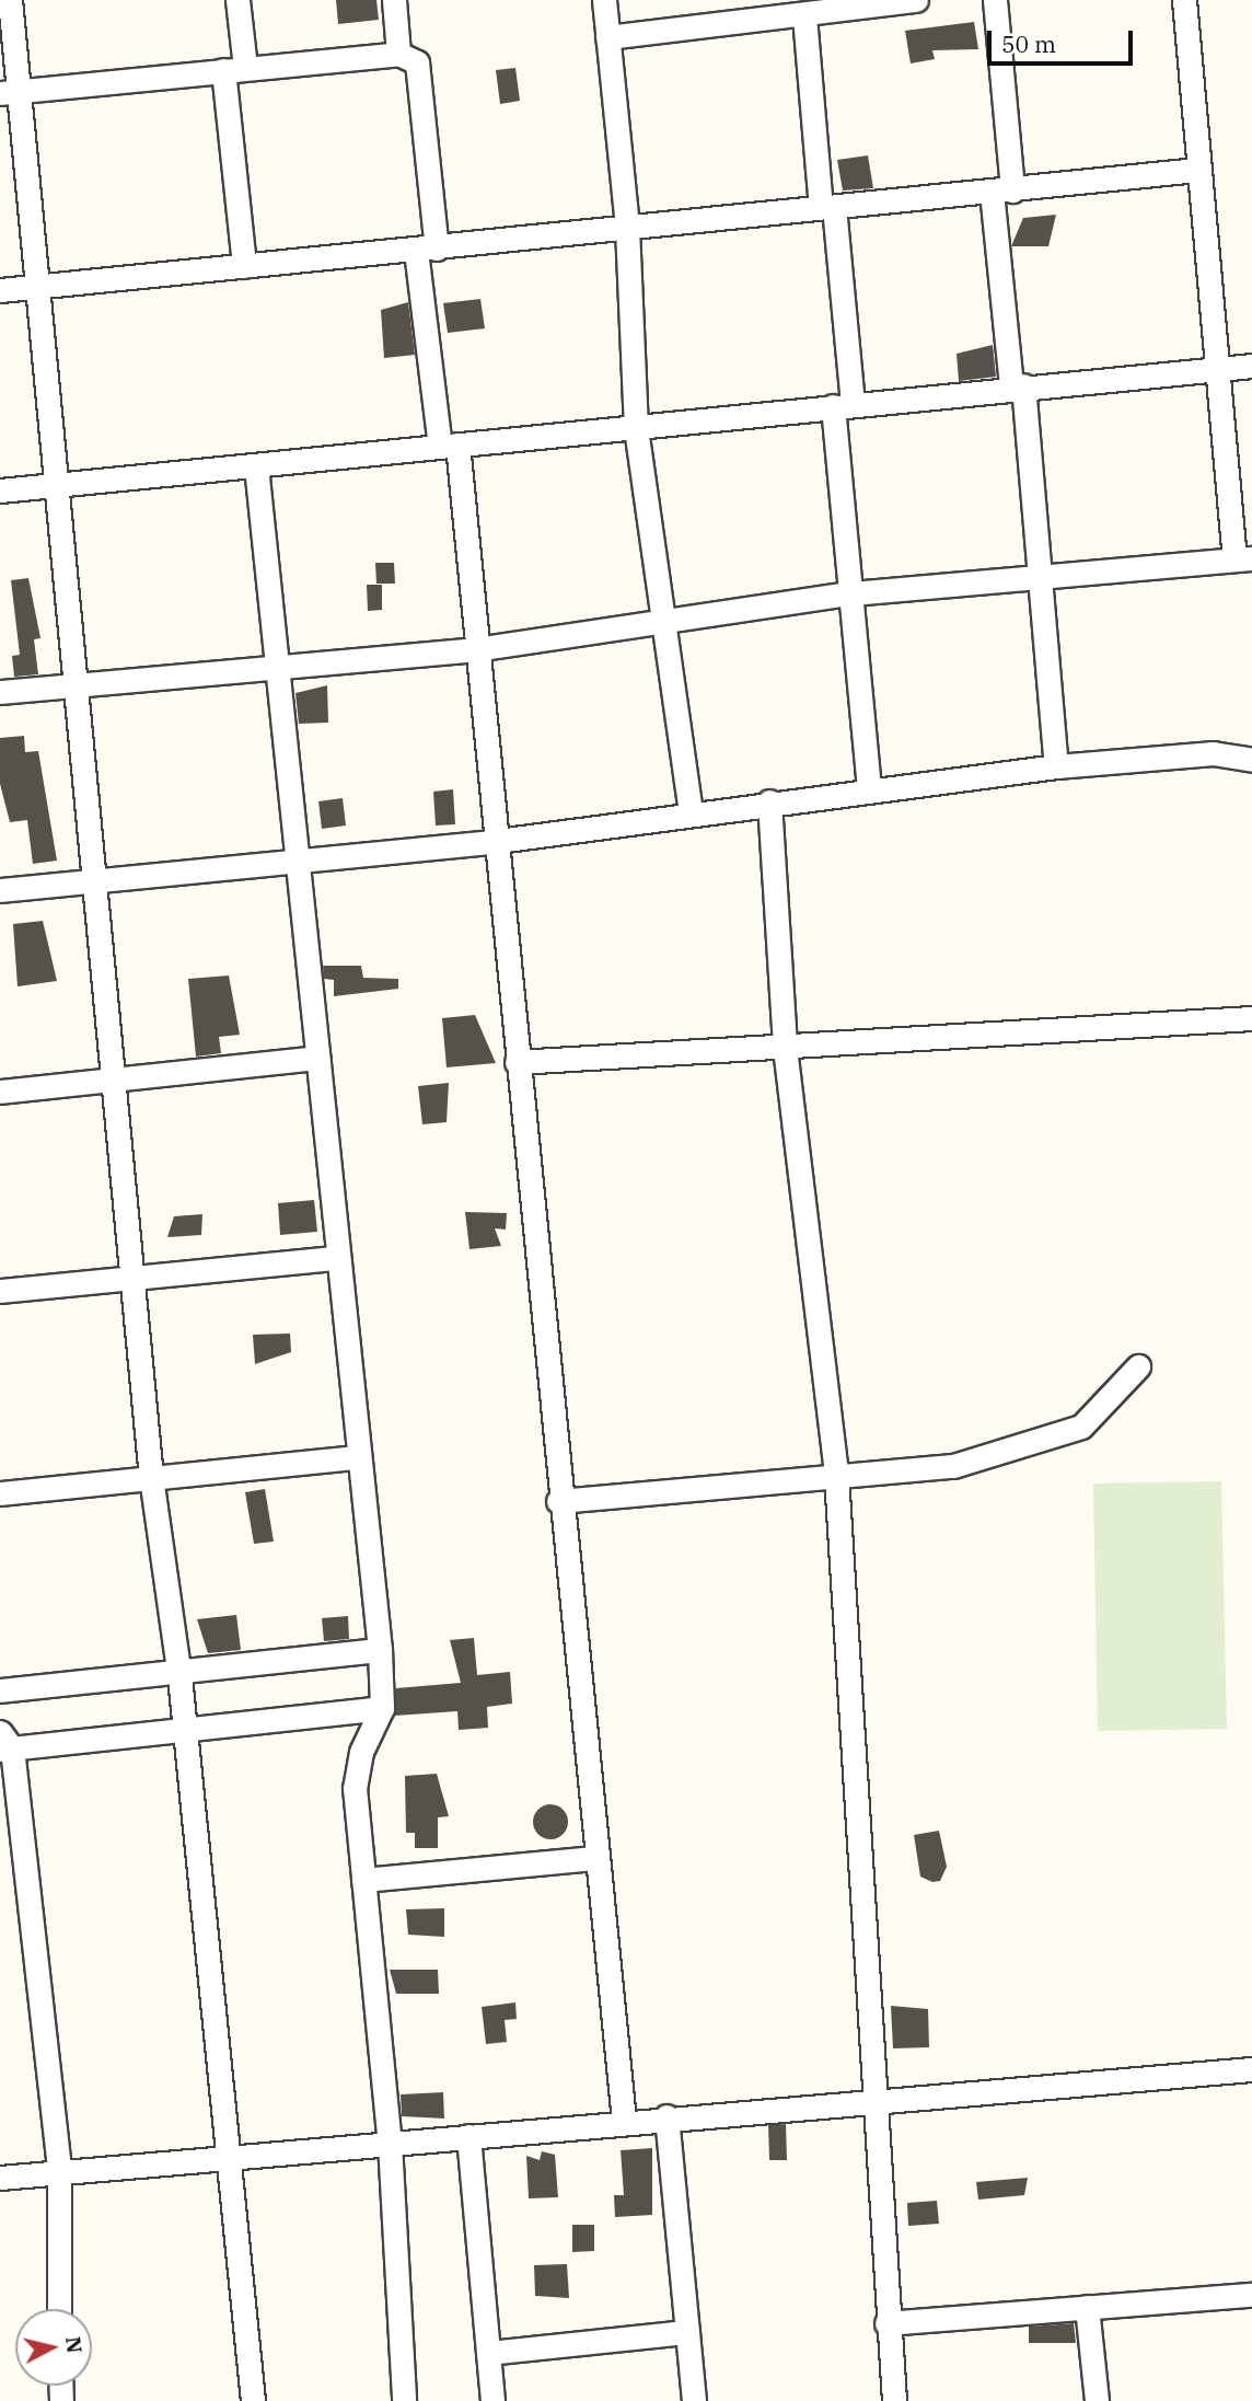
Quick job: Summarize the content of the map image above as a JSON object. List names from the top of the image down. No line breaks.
{"scale_bar":"50 m","north":"right"}
